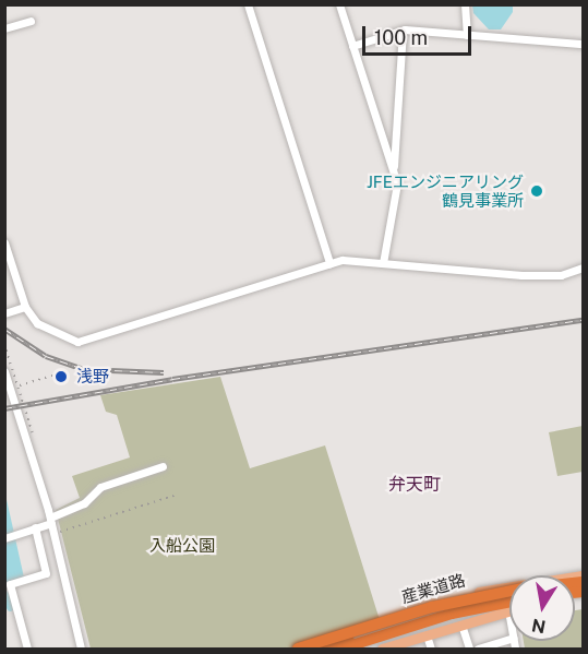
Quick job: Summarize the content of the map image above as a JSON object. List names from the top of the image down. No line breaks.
{"streets":{"main road":["産業道路"]},"districts":["弁天町"],"parks":["入船公園"],"places":["JFEエンジニアリング 鶴見事業所","浅野"],"scale_bar":"100 m","north":"bottom"}
